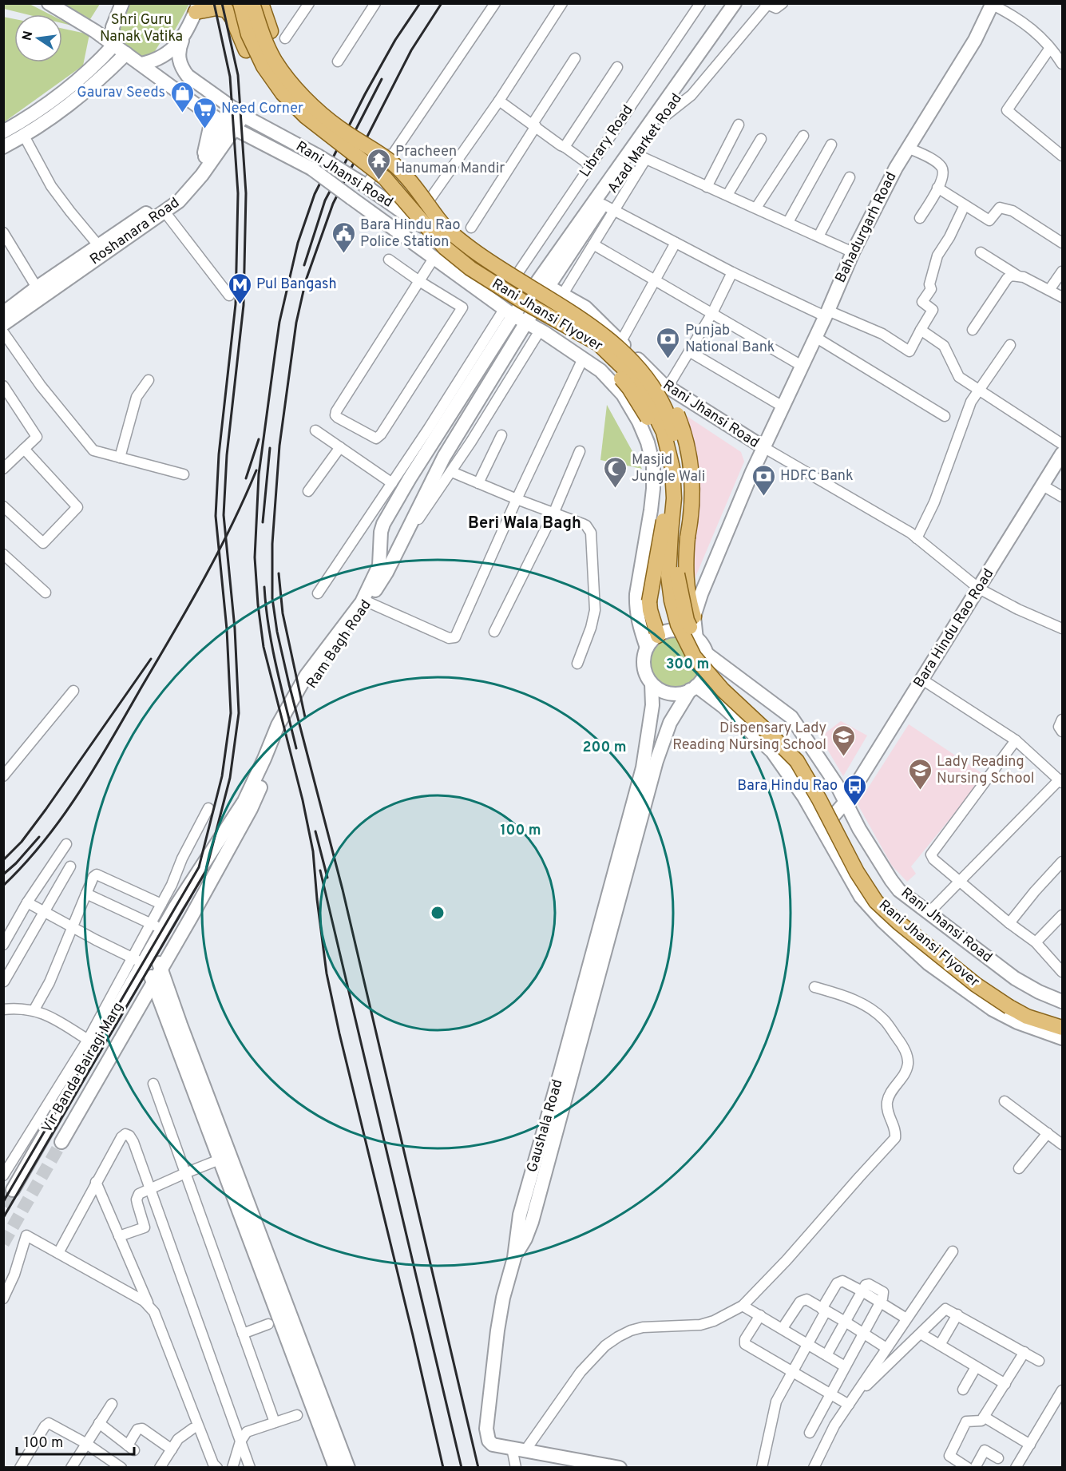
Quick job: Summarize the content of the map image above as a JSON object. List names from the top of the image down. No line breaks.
{"streets":{"main road":["Azad Market Road","Rani Jhansi Road","Bahadurgarh Road","Roshanara Road","Rani Jhansi Flyover","Bara Hindu Rao Road","Ram Bagh Road","Vir Banda Bairagi Marg","Gaushala Road"],"street":["Library Road"]},"crossings":[["Library Road","Rani Jhansi Road"],["Azad Market Road","Rani Jhansi Road"],["Azad Market Road","Ram Bagh Road"],["Rani Jhansi Road","Bahadurgarh Road"],["Rani Jhansi Road","Roshanara Road"],["Rani Jhansi Road","Bara Hindu Rao Road"],["Rani Jhansi Road","Ram Bagh Road"],["Rani Jhansi Road","Gaushala Road"],["Ram Bagh Road","Vir Banda Bairagi Marg"]],"districts":["Beri Wala Bagh"],"parks":["Shri Guru Nanak Vatika"],"places":{"shop":["Gaurav Seeds"],"supermarket":["Need Corner"],"temple":["Pracheen Hanuman Mandir"],"public building":["Bara Hindu Rao Police Station"],"metro station":["Pul Bangash"],"bank":["Punjab National Bank","HDFC Bank"],"mosque":["Masjid Jungle Wali"],"school or university":["Dispensary Lady Reading Nursing School","Lady Reading Nursing School"],"bus stop":["Bara Hindu Rao"]},"scale_bar":"100 m","north":"left","rings":["300 m","200 m","100 m"]}
